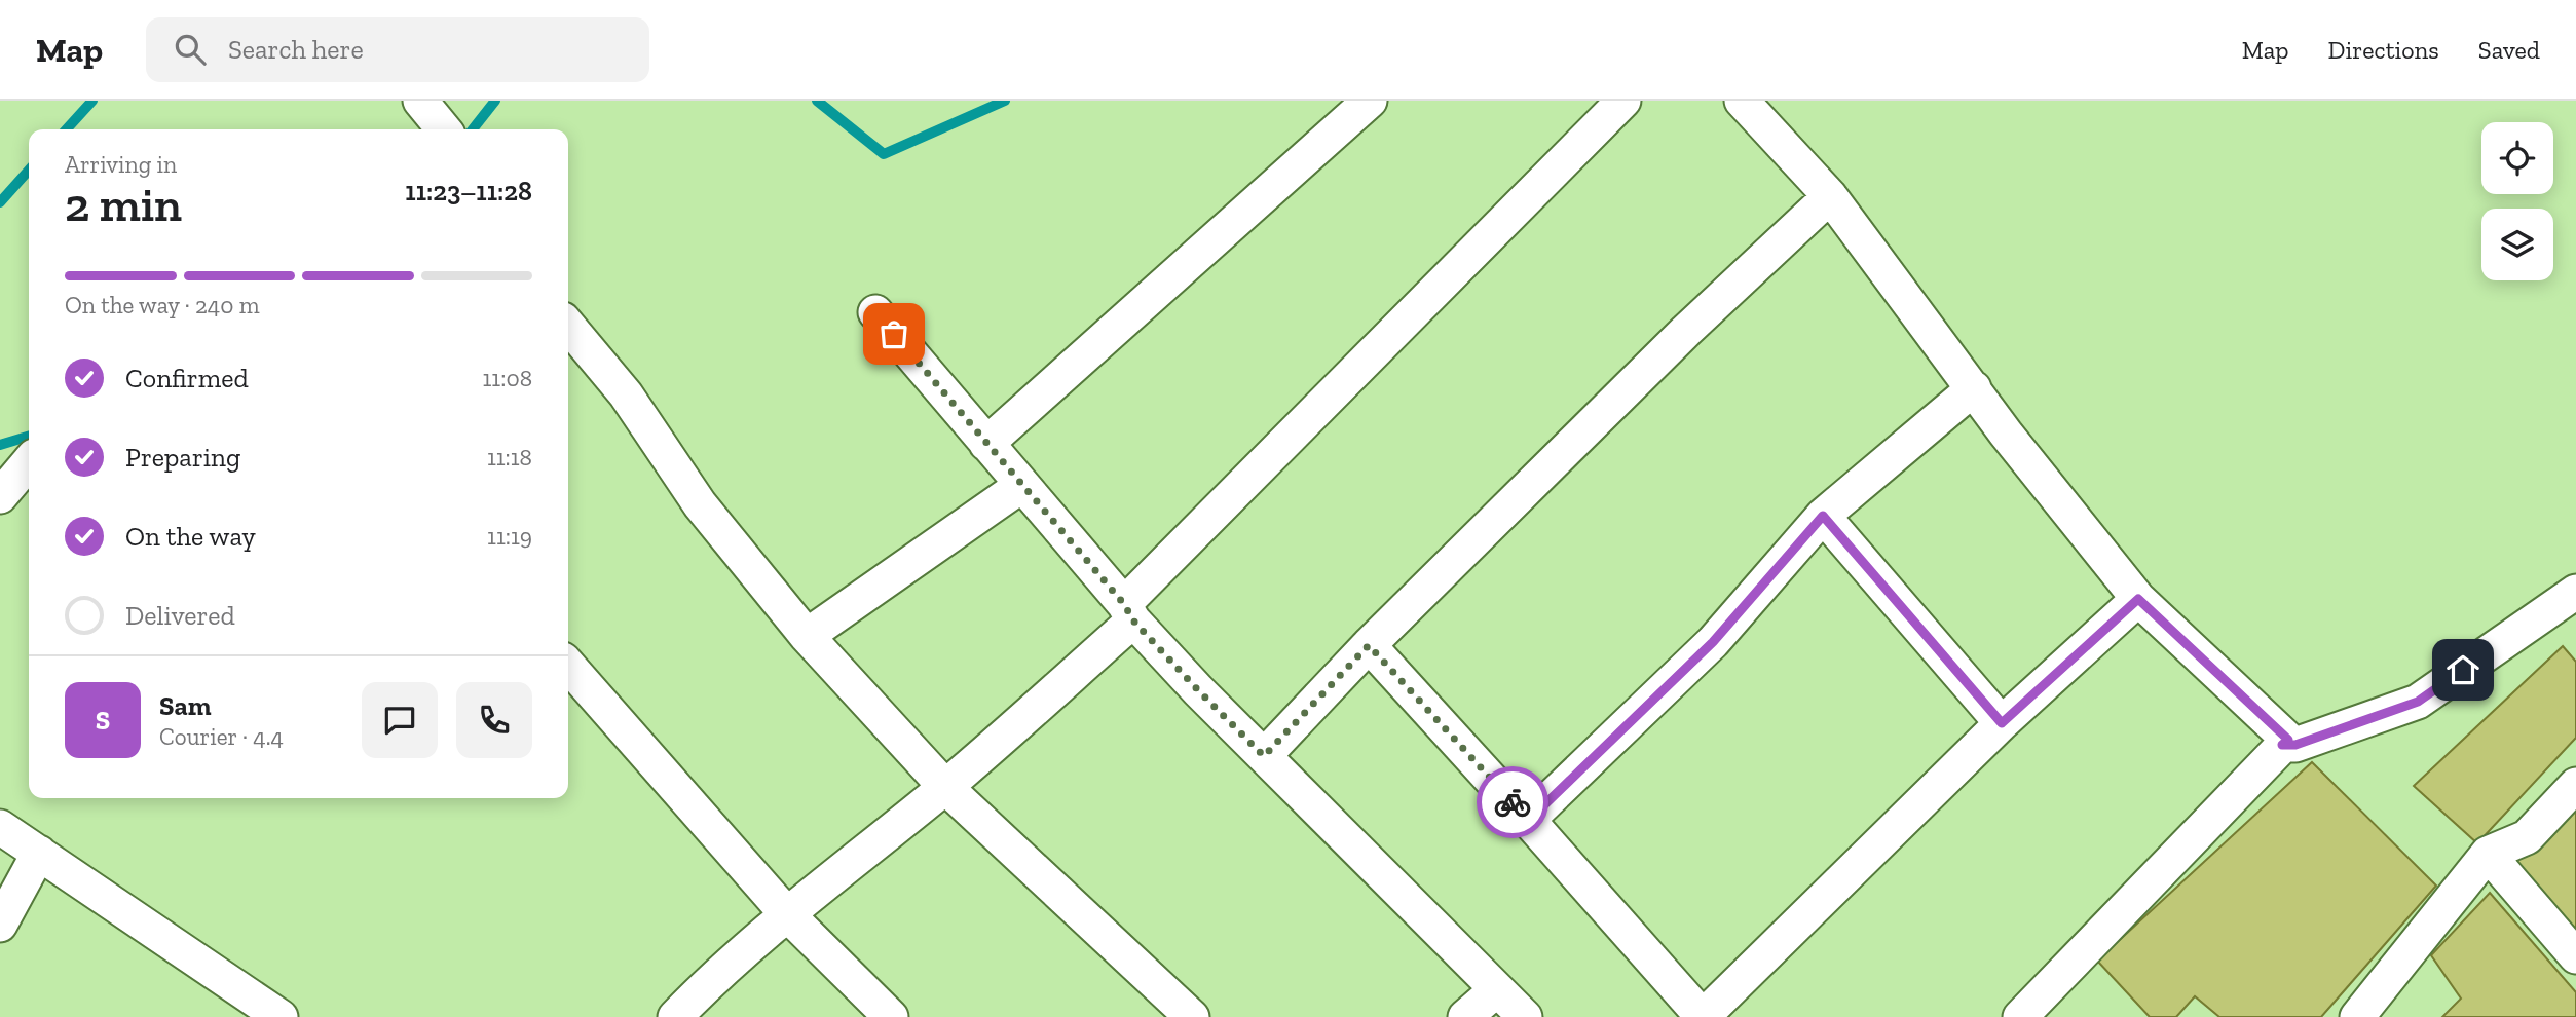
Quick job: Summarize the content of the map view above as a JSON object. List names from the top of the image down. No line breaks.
{"page":{"header":"Map","search":"Search here","nav":["Map","Directions","Saved"],"heading":["2 min","Arriving in","11:23–11:28"],"panel":["Sam","Courier · 4.4"],"bar":"On the way · 240 m","list":[["Confirmed","11:08"],["Preparing","11:18"],["On the way","11:19"],"Delivered"],"round":"S"}}
